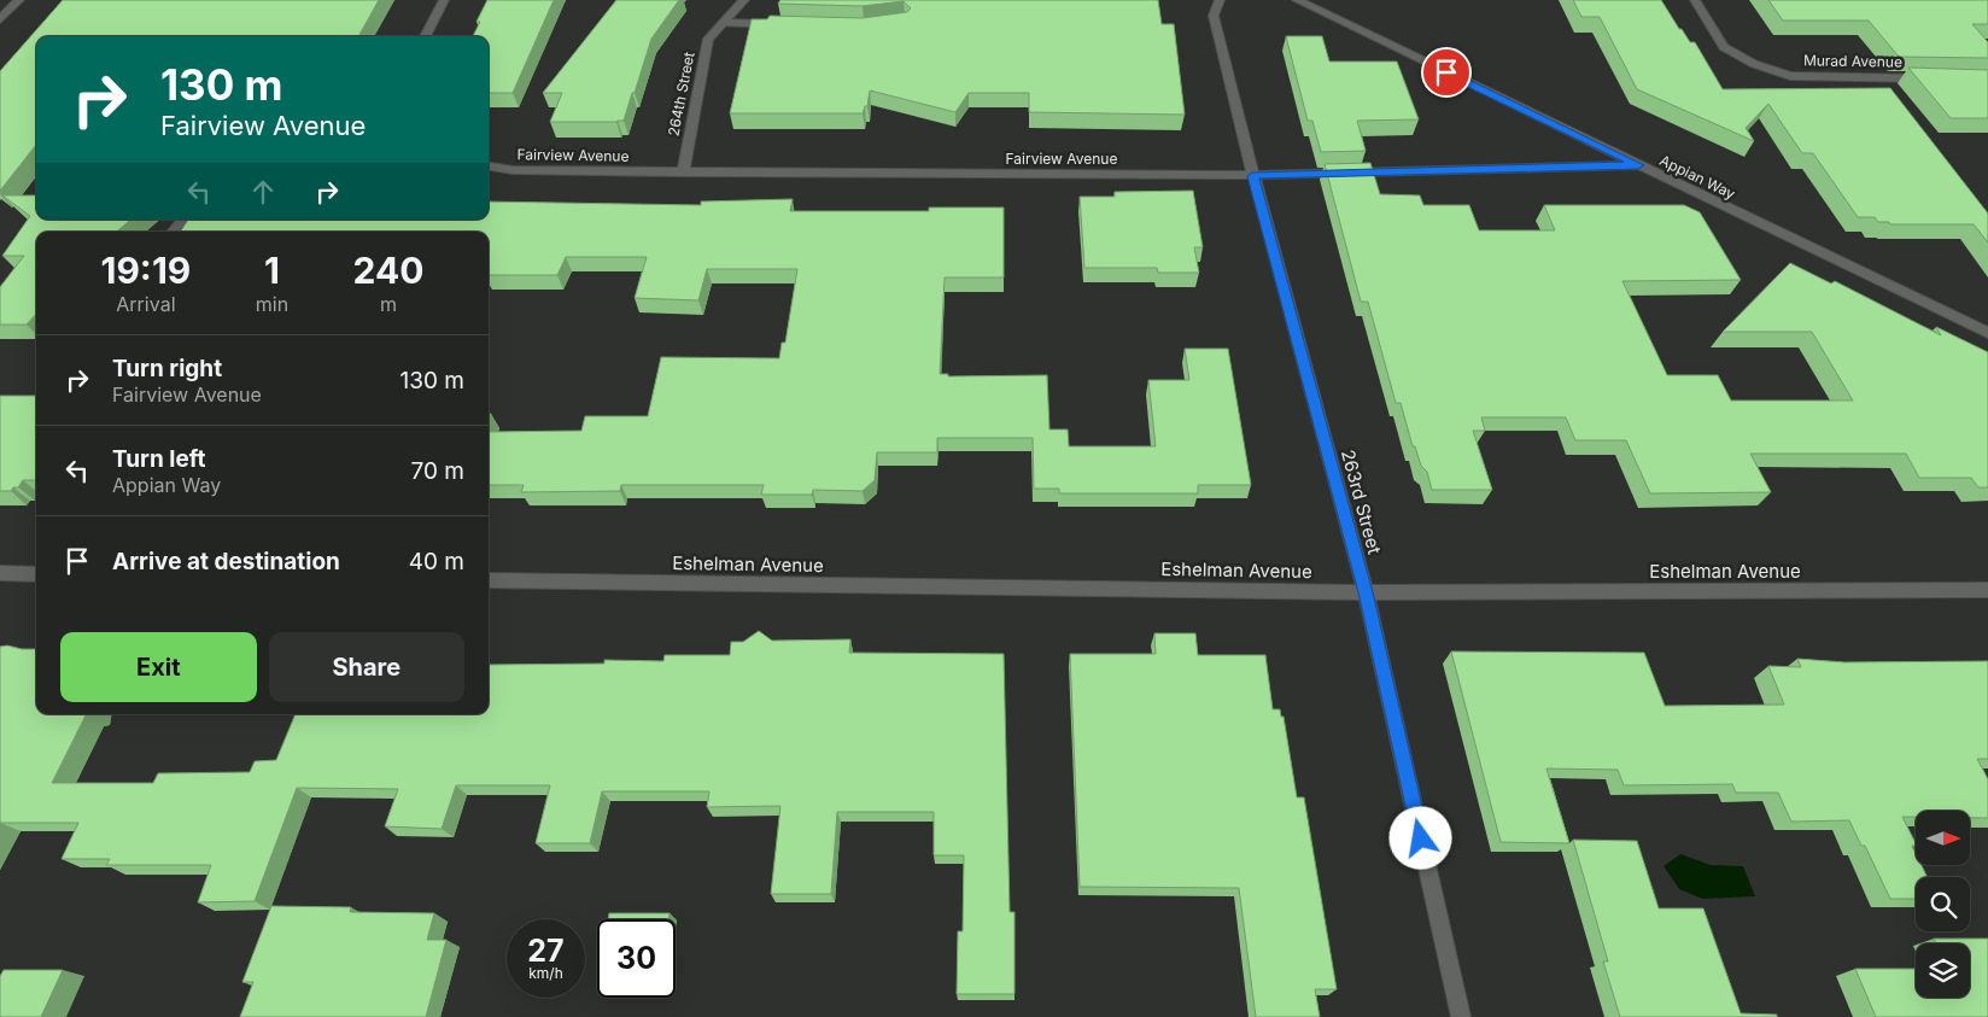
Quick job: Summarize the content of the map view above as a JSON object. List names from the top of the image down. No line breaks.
{"streets":{"street":["Murad Avenue","264th Street","Fairview Avenue","Appian Way","263rd Street","Eshelman Avenue"]},"crossings":[["264th Street","Fairview Avenue"],["Fairview Avenue","Appian Way"],["Fairview Avenue","263rd Street"],["263rd Street","Eshelman Avenue"]],"north":"right","page":{"turn":["130 m","Fairview Avenue"],"eta":["19:19","Arrival","1","min","240","m"],"list":[{"name":"Turn right","note":"Fairview Avenue","value":"130 m"},{"name":"Turn left","note":"Appian Way","value":"70 m"},{"name":"Arrive at destination","value":"40 m"}],"buttons":["Exit","Share"],"speed":"27 km/h","limit":"30"}}
